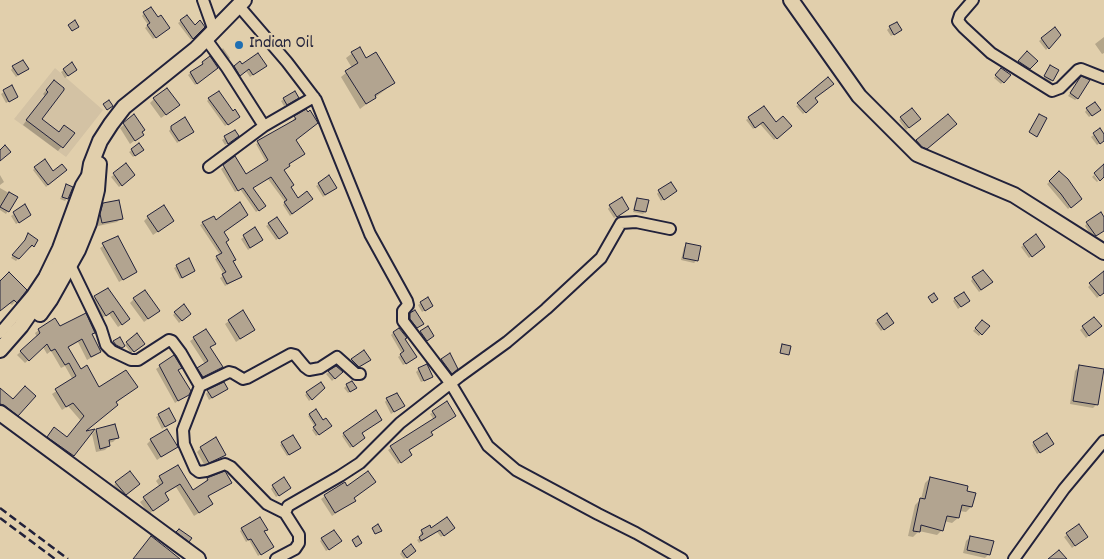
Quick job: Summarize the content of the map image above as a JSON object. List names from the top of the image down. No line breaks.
{"places":["Indian Oil"]}
